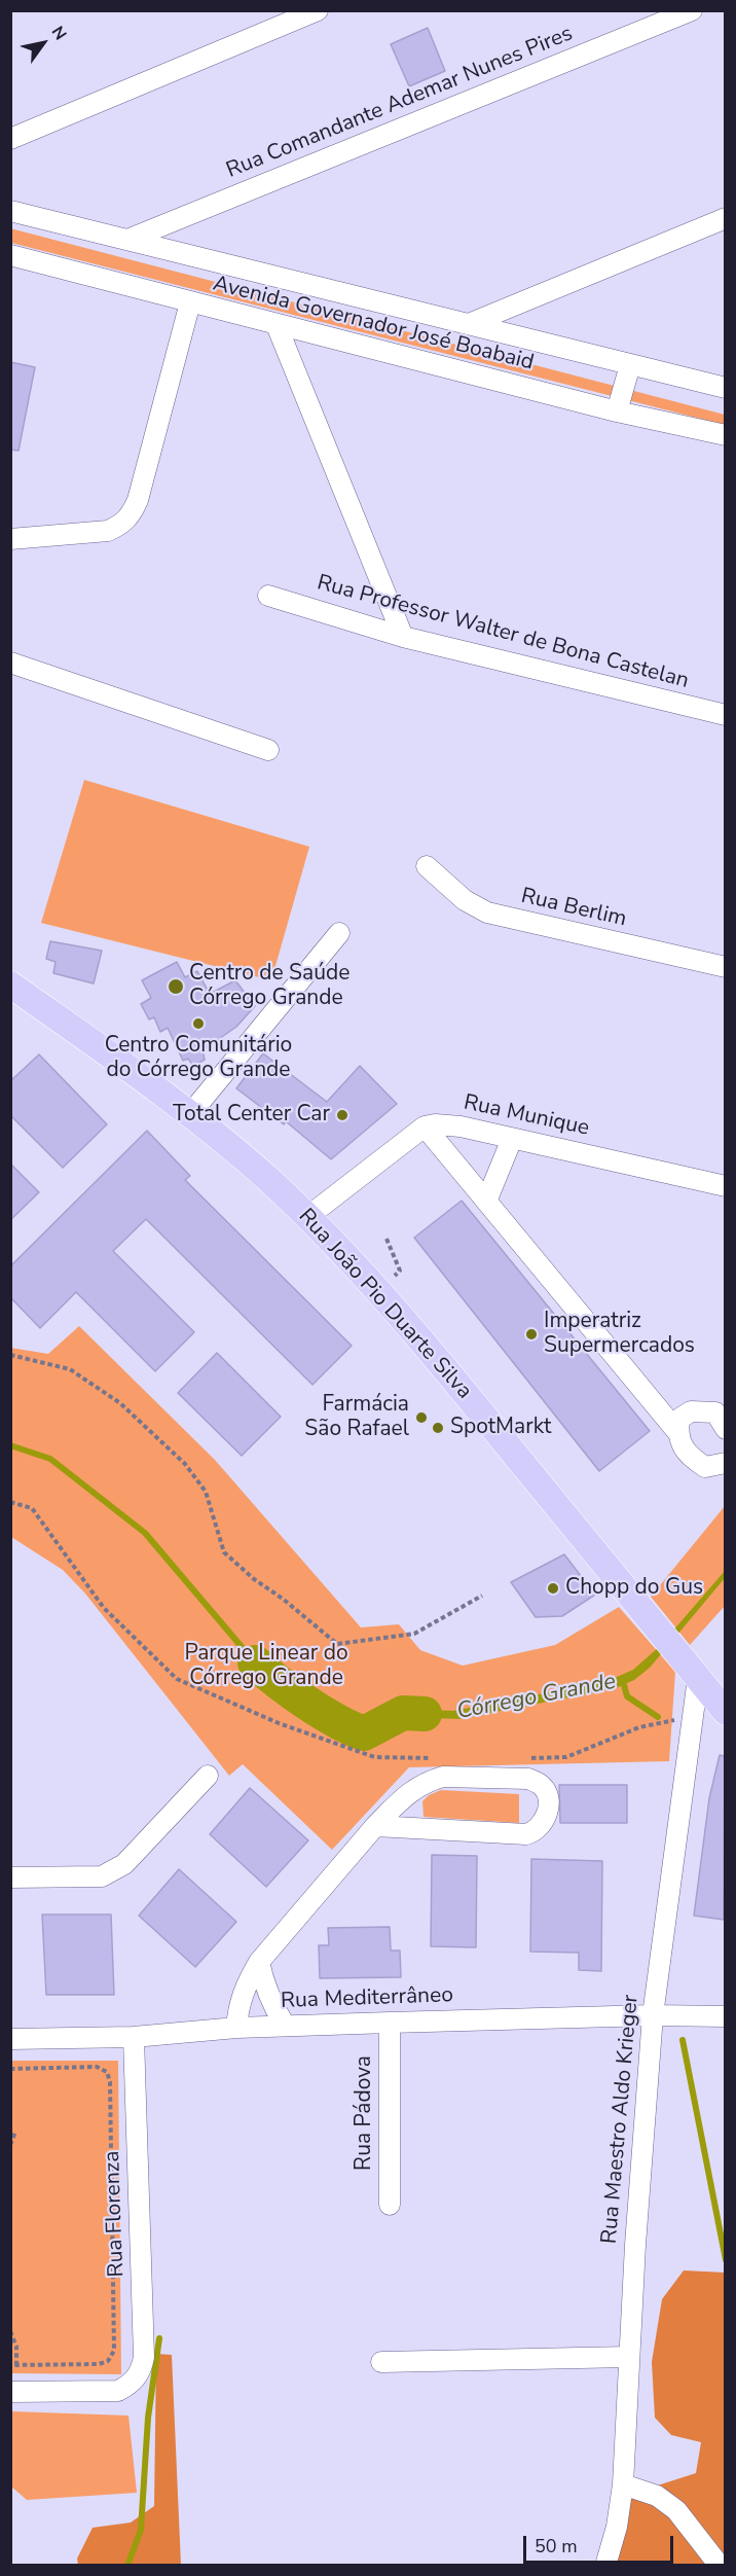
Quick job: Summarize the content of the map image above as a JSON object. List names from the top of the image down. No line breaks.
{"streets":{"main road":["Rua João Pio Duarte Silva"],"street":["Rua Comandante Ademar Nunes Pires","Avenida Governador José Boabaid","Rua Professor Walter de Bona Castelan","Rua Berlim","Rua Munique","Rua Mediterrâneo","Rua Pádova","Rua Maestro Aldo Krieger","Rua Florenza"]},"crossings":[["Rua Comandante Ademar Nunes Pires","Avenida Governador José Boabaid"],["Rua João Pio Duarte Silva","Rua Maestro Aldo Krieger"],["Rua Mediterrâneo","Rua Pádova"],["Rua Mediterrâneo","Rua Maestro Aldo Krieger"],["Rua Mediterrâneo","Rua Florenza"]],"water":["Córrego Grande"],"parks":["Parque Linear do Córrego Grande"],"places":["Centro de Saúde Córrego Grande","Centro Comunitário do Córrego Grande","Total Center Car","Imperatriz Supermercados","Farmácia São Rafael","SpotMarkt","Chopp do Gus"],"scale_bar":"50 m","north":"top right"}
